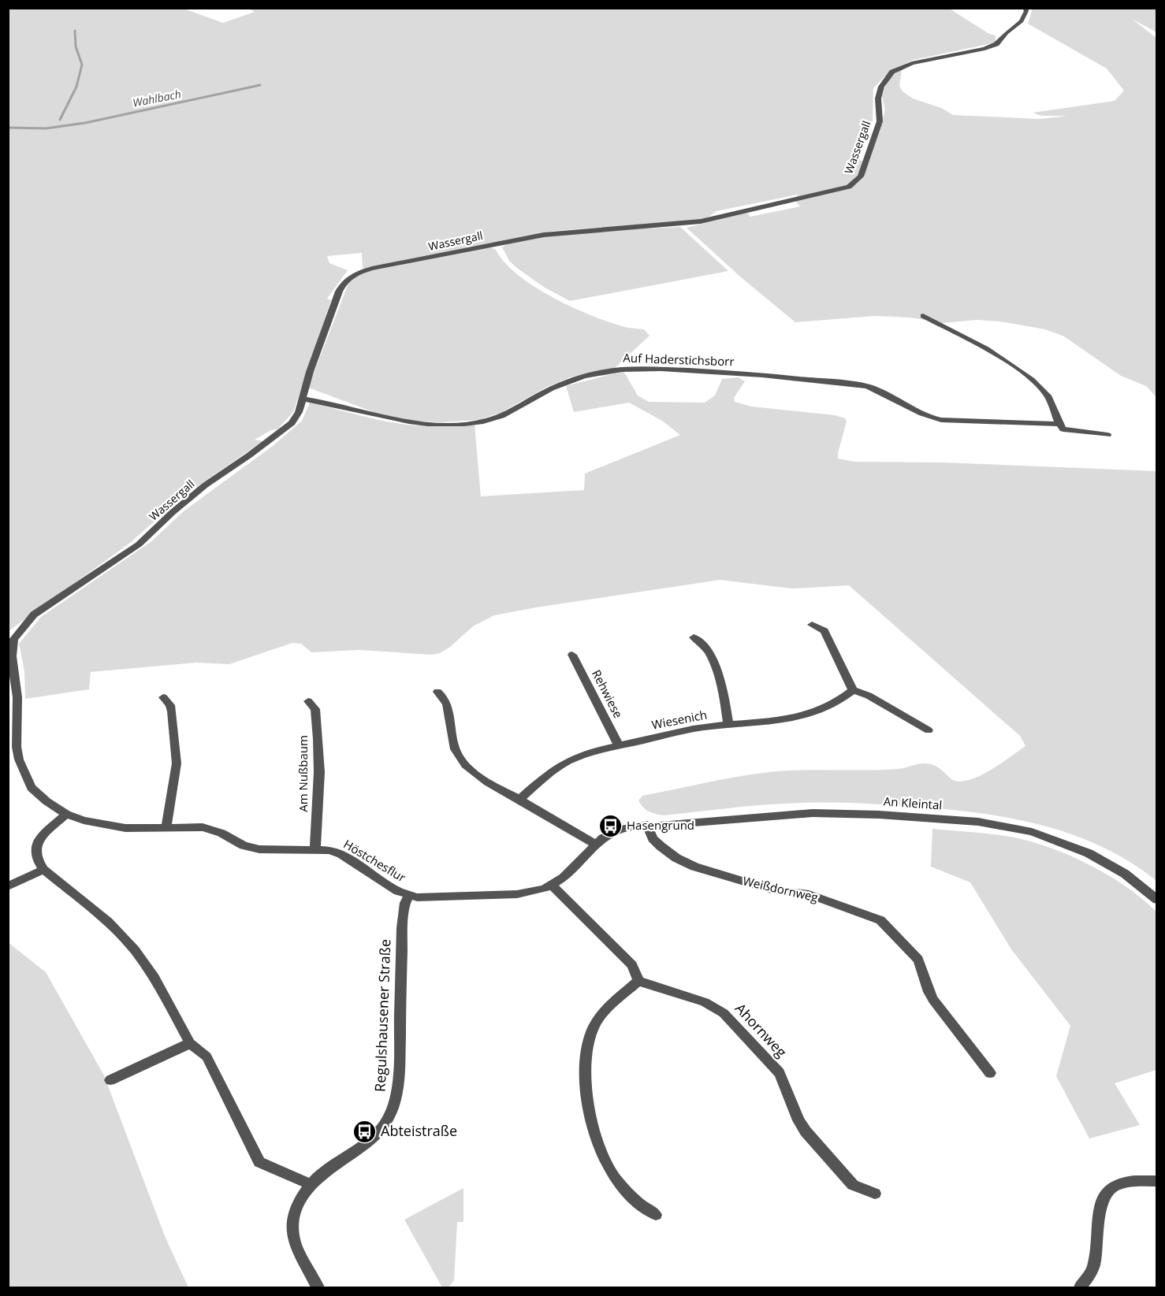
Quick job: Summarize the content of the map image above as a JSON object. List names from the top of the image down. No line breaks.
{"streets":{"street":["Wassergall","Auf Haderstichsborr","Rehwiese","Wiesenich","Am Nußbaum","An Kleintal","Höstchesflur","Weißdornweg","Regulshausener Straße","Ahornweg"]},"crossings":[["Wassergall","Auf Haderstichsborr"],["Wassergall","Höstchesflur"],["Rehwiese","Wiesenich"],["Am Nußbaum","Höstchesflur"],["An Kleintal","Höstchesflur"],["An Kleintal","Weißdornweg"],["Höstchesflur","Weißdornweg"],["Höstchesflur","Regulshausener Straße"]],"water":["Wahlbach"],"places":{"bus stop":["Hasengrund","Abteistraße"]}}
